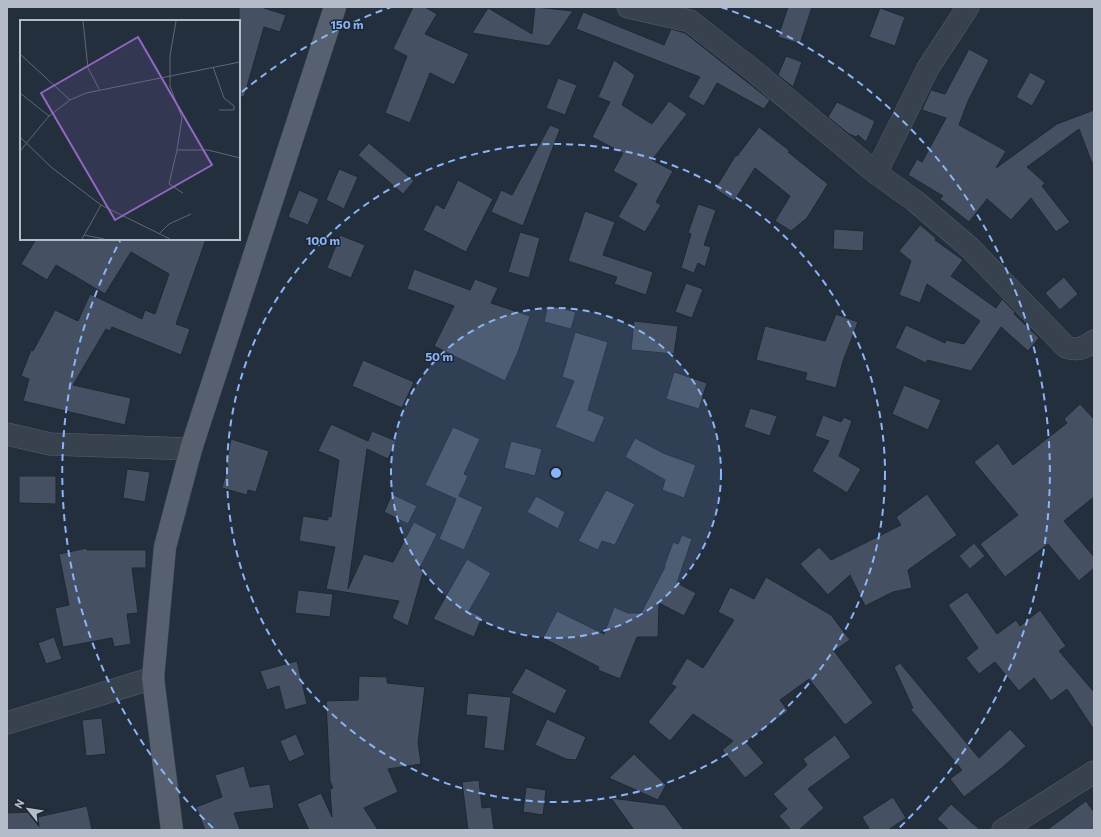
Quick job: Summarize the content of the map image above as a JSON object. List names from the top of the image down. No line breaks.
{"north":"top left","rings":["150 m","100 m","50 m"]}
